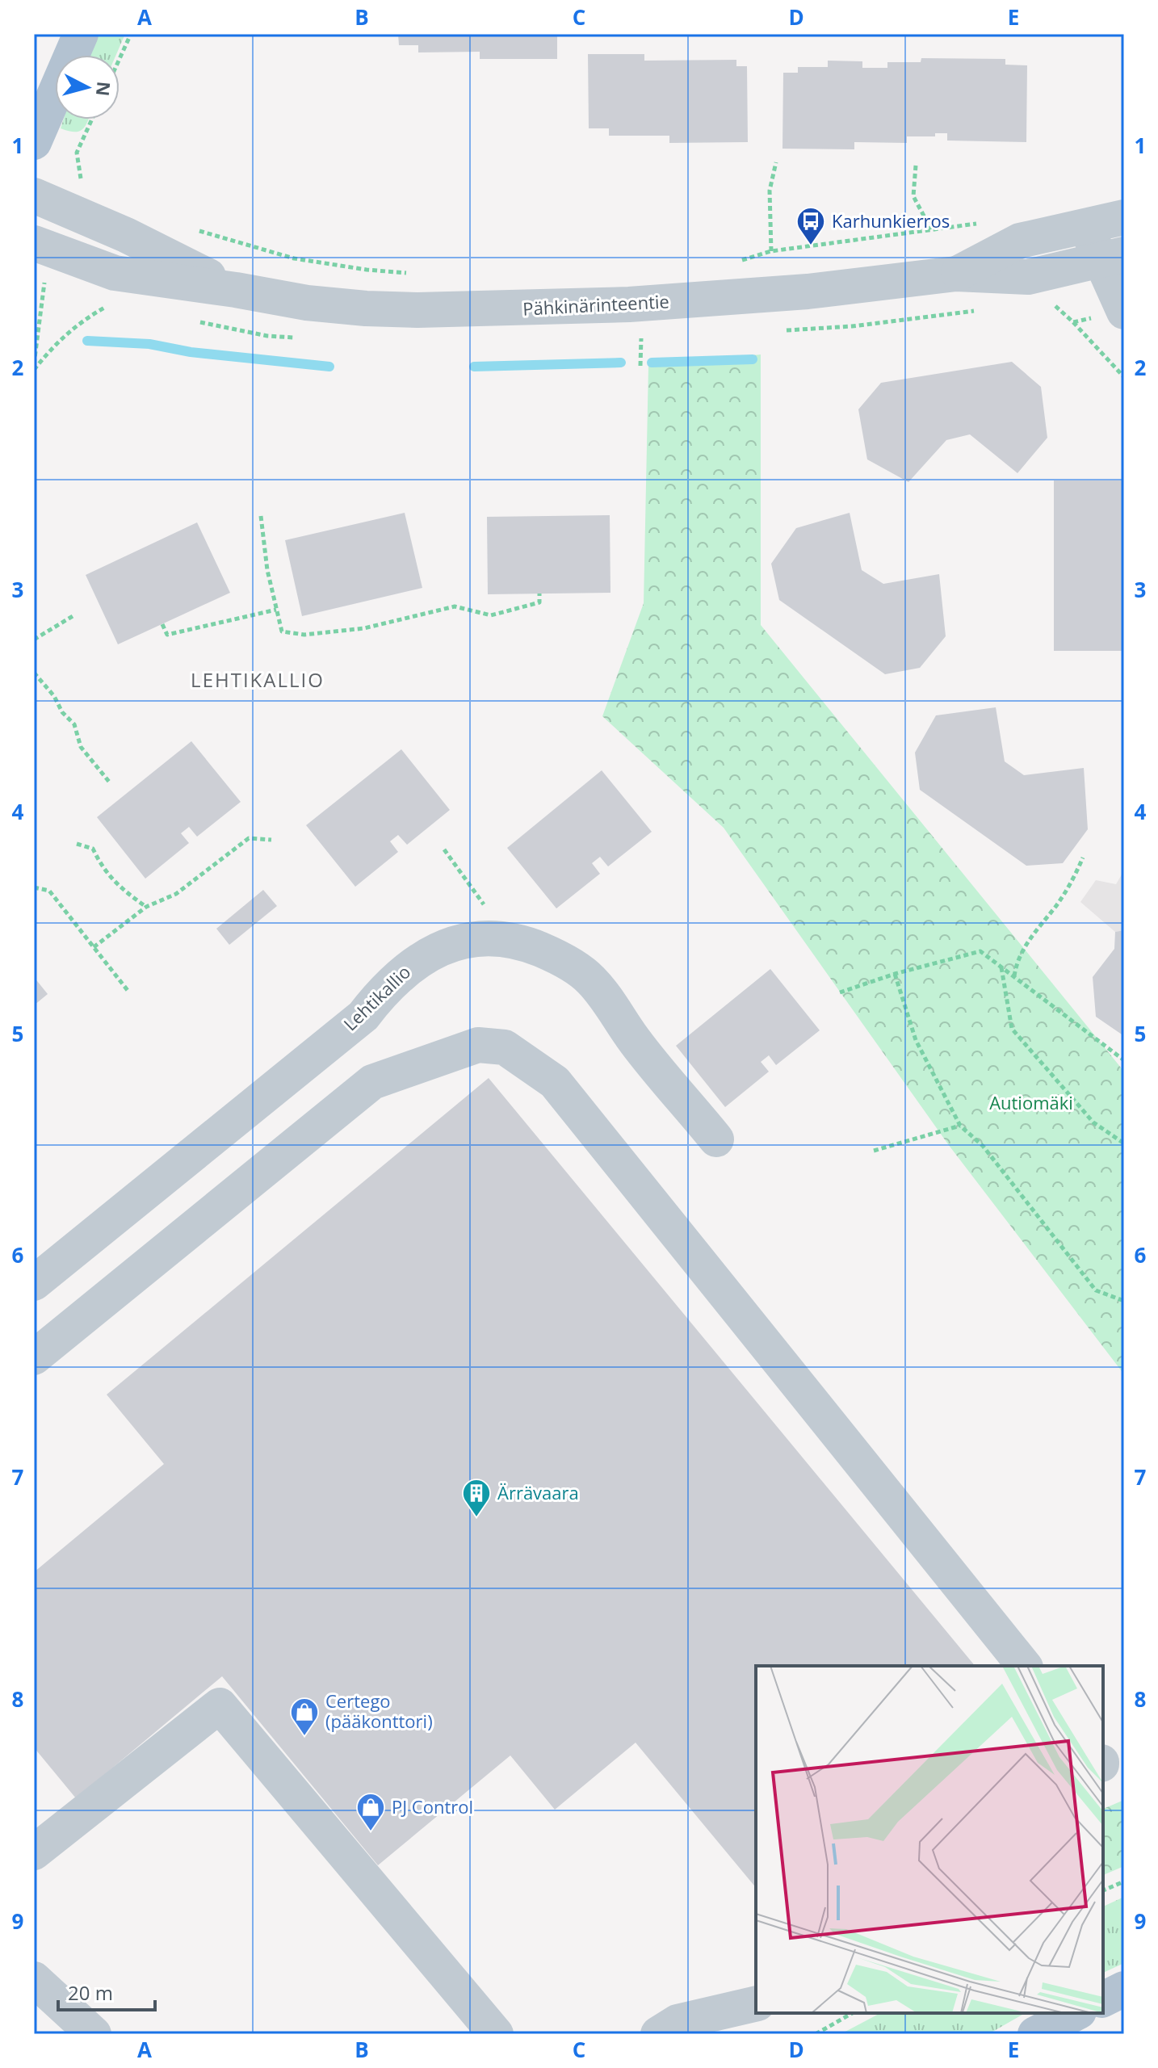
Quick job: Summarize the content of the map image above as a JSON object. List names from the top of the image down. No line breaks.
{"streets":{"street":["Pähkinärinteentie","Lehtikallio"]},"districts":["LEHTIKALLIO"],"parks":["Autiomäki"],"places":{"bus stop":["Karhunkierros"],"building":["Ärrävaara"],"shop":["Certego (pääkonttori)","PJ Control"]},"scale_bar":"20 m","north":"right","grid":{"columns":["A","B","C","D","E"],"rows":["1","2","3","4","5","6","7","8","9"]}}
